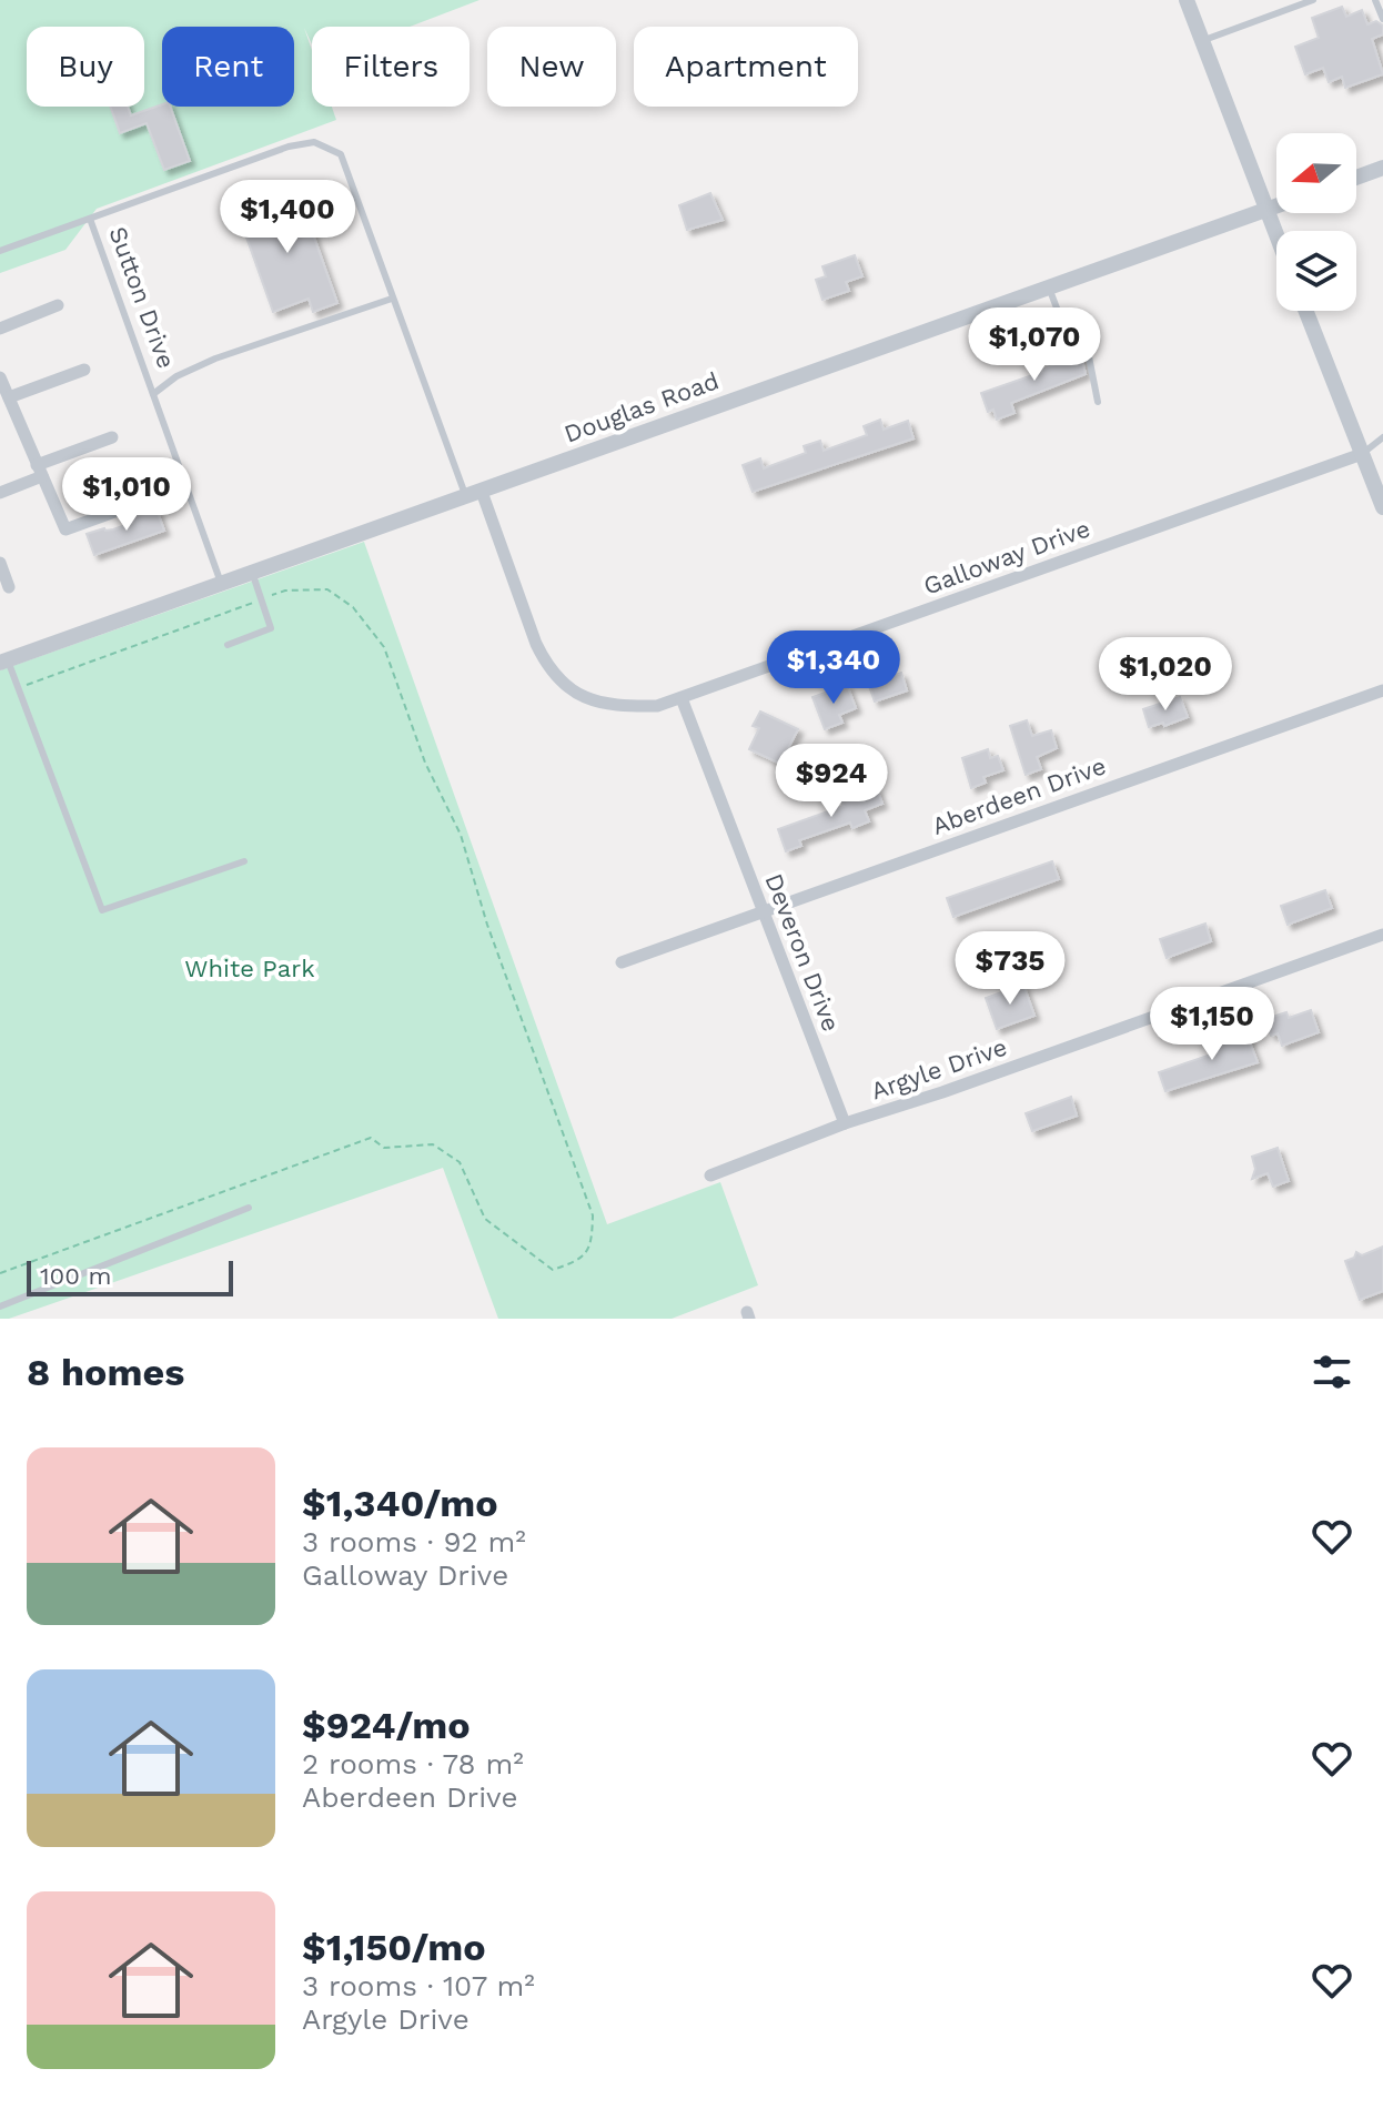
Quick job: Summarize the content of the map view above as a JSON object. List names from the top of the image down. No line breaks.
{"streets":{"street":["Douglas Road","Galloway Drive","Aberdeen Drive","Deveron Drive","Argyle Drive"],"lane":["Sutton Drive"]},"crossings":[["Sutton Drive","Douglas Road"],["Sutton Drive","Galloway Drive"],["Douglas Road","Galloway Drive"],["Galloway Drive","Deveron Drive"],["Aberdeen Drive","Deveron Drive"],["Deveron Drive","Argyle Drive"]],"parks":["White Park"],"scale_bar":"100 m","north":"left","page":{"chip":["Buy","Rent","Filters","New","Apartment"],"price":["$1,400","$1,070","$1,010","$1,340","$1,020","$924","$735","$1,150"],"scale":"100 m","heading":"8 homes","list":[{"name":"$1,340/mo","note":"3 rooms · 92 m² · Galloway Drive"},{"name":"$924/mo","note":"2 rooms · 78 m² · Aberdeen Drive"},{"name":"$1,150/mo","note":"3 rooms · 107 m² · Argyle Drive"}]}}
